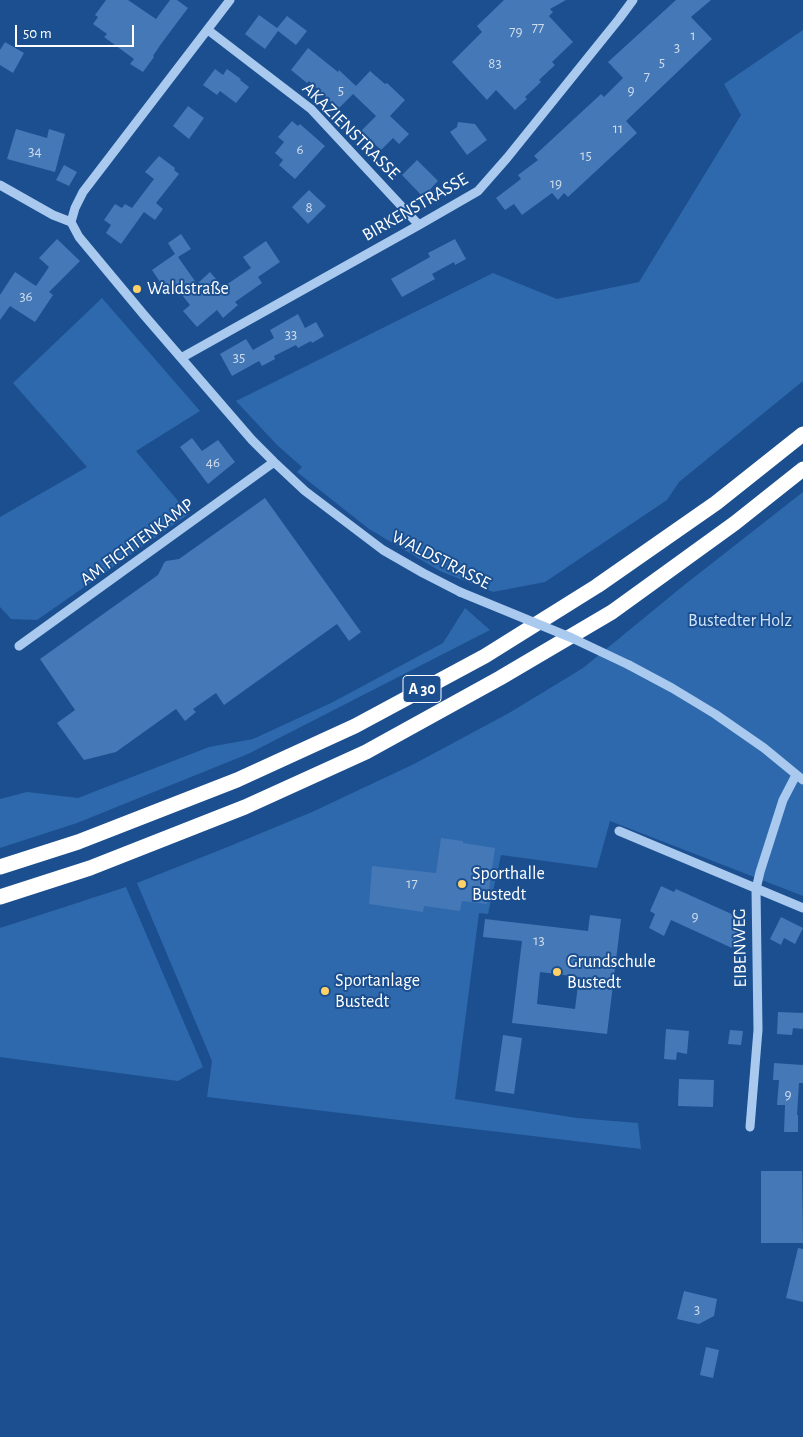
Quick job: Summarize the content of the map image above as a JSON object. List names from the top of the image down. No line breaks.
{"streets":{"highway":["A 30"],"street":["AKAZIENSTRASSE","BIRKENSTRASSE","AM FICHTENKAMP","WALDSTRASSE","EIBENWEG"]},"crossings":[["AKAZIENSTRASSE","BIRKENSTRASSE"],["BIRKENSTRASSE","WALDSTRASSE"],["AM FICHTENKAMP","WALDSTRASSE"],["WALDSTRASSE","EIBENWEG"]],"parks":["Bustedter Holz"],"places":["Waldstraße","Sporthalle Bustedt","Grundschule Bustedt","Sportanlage Bustedt"],"house_numbers":["77","79","1","3","5","83","7","5","9","11","6","34","15","19","8","36","33","35","46","17","9","13","9","3"],"scale_bar":"50 m"}
